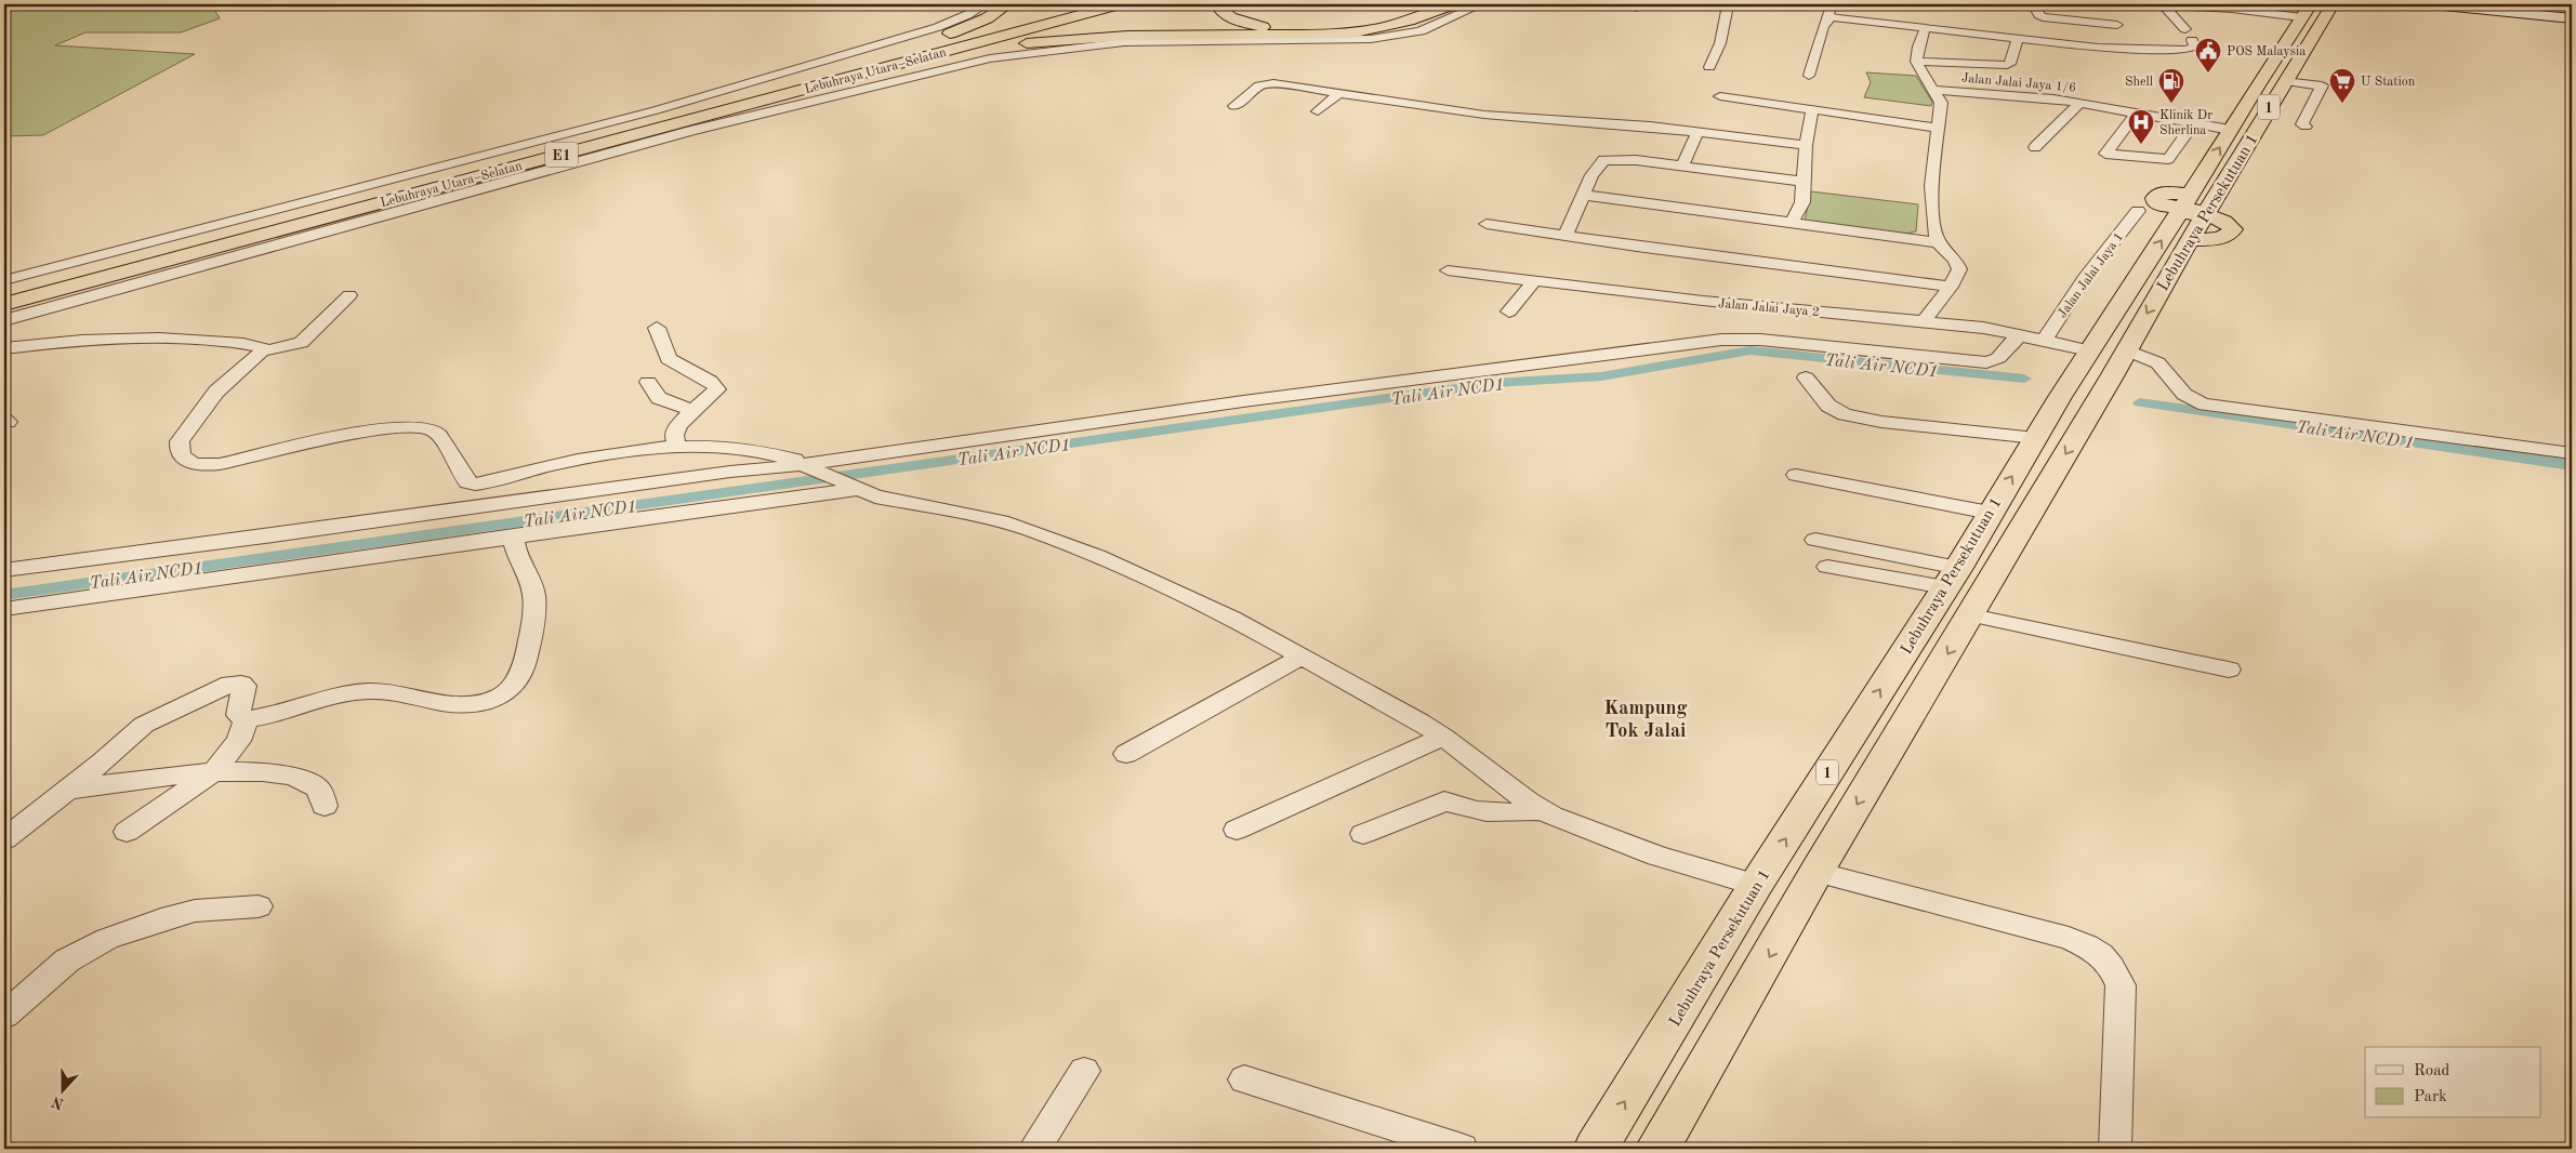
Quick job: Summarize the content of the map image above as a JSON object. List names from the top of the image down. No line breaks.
{"streets":{"highway":["Lebuhraya Utara–Selatan","1","E1","Lebuhraya Persekutuan 1"],"street":["Jalan Jalai Jaya 1/6","Jalan Jalai Jaya 1","Jalan Jalai Jaya 2"]},"crossings":[["Lebuhraya Persekutuan 1","Jalan Jalai Jaya 2"],["Jalan Jalai Jaya 1","Jalan Jalai Jaya 2"]],"districts":["Kampung Tok Jalai"],"water":["Tali Air NCD1","Tali Air NCD 1"],"places":{"public building":["POS Malaysia"],"fuel station":["Shell"],"supermarket":["U Station"],"hospital":["Klinik Dr Sherlina"]},"legend":["Road","Park"],"north":"bottom"}
